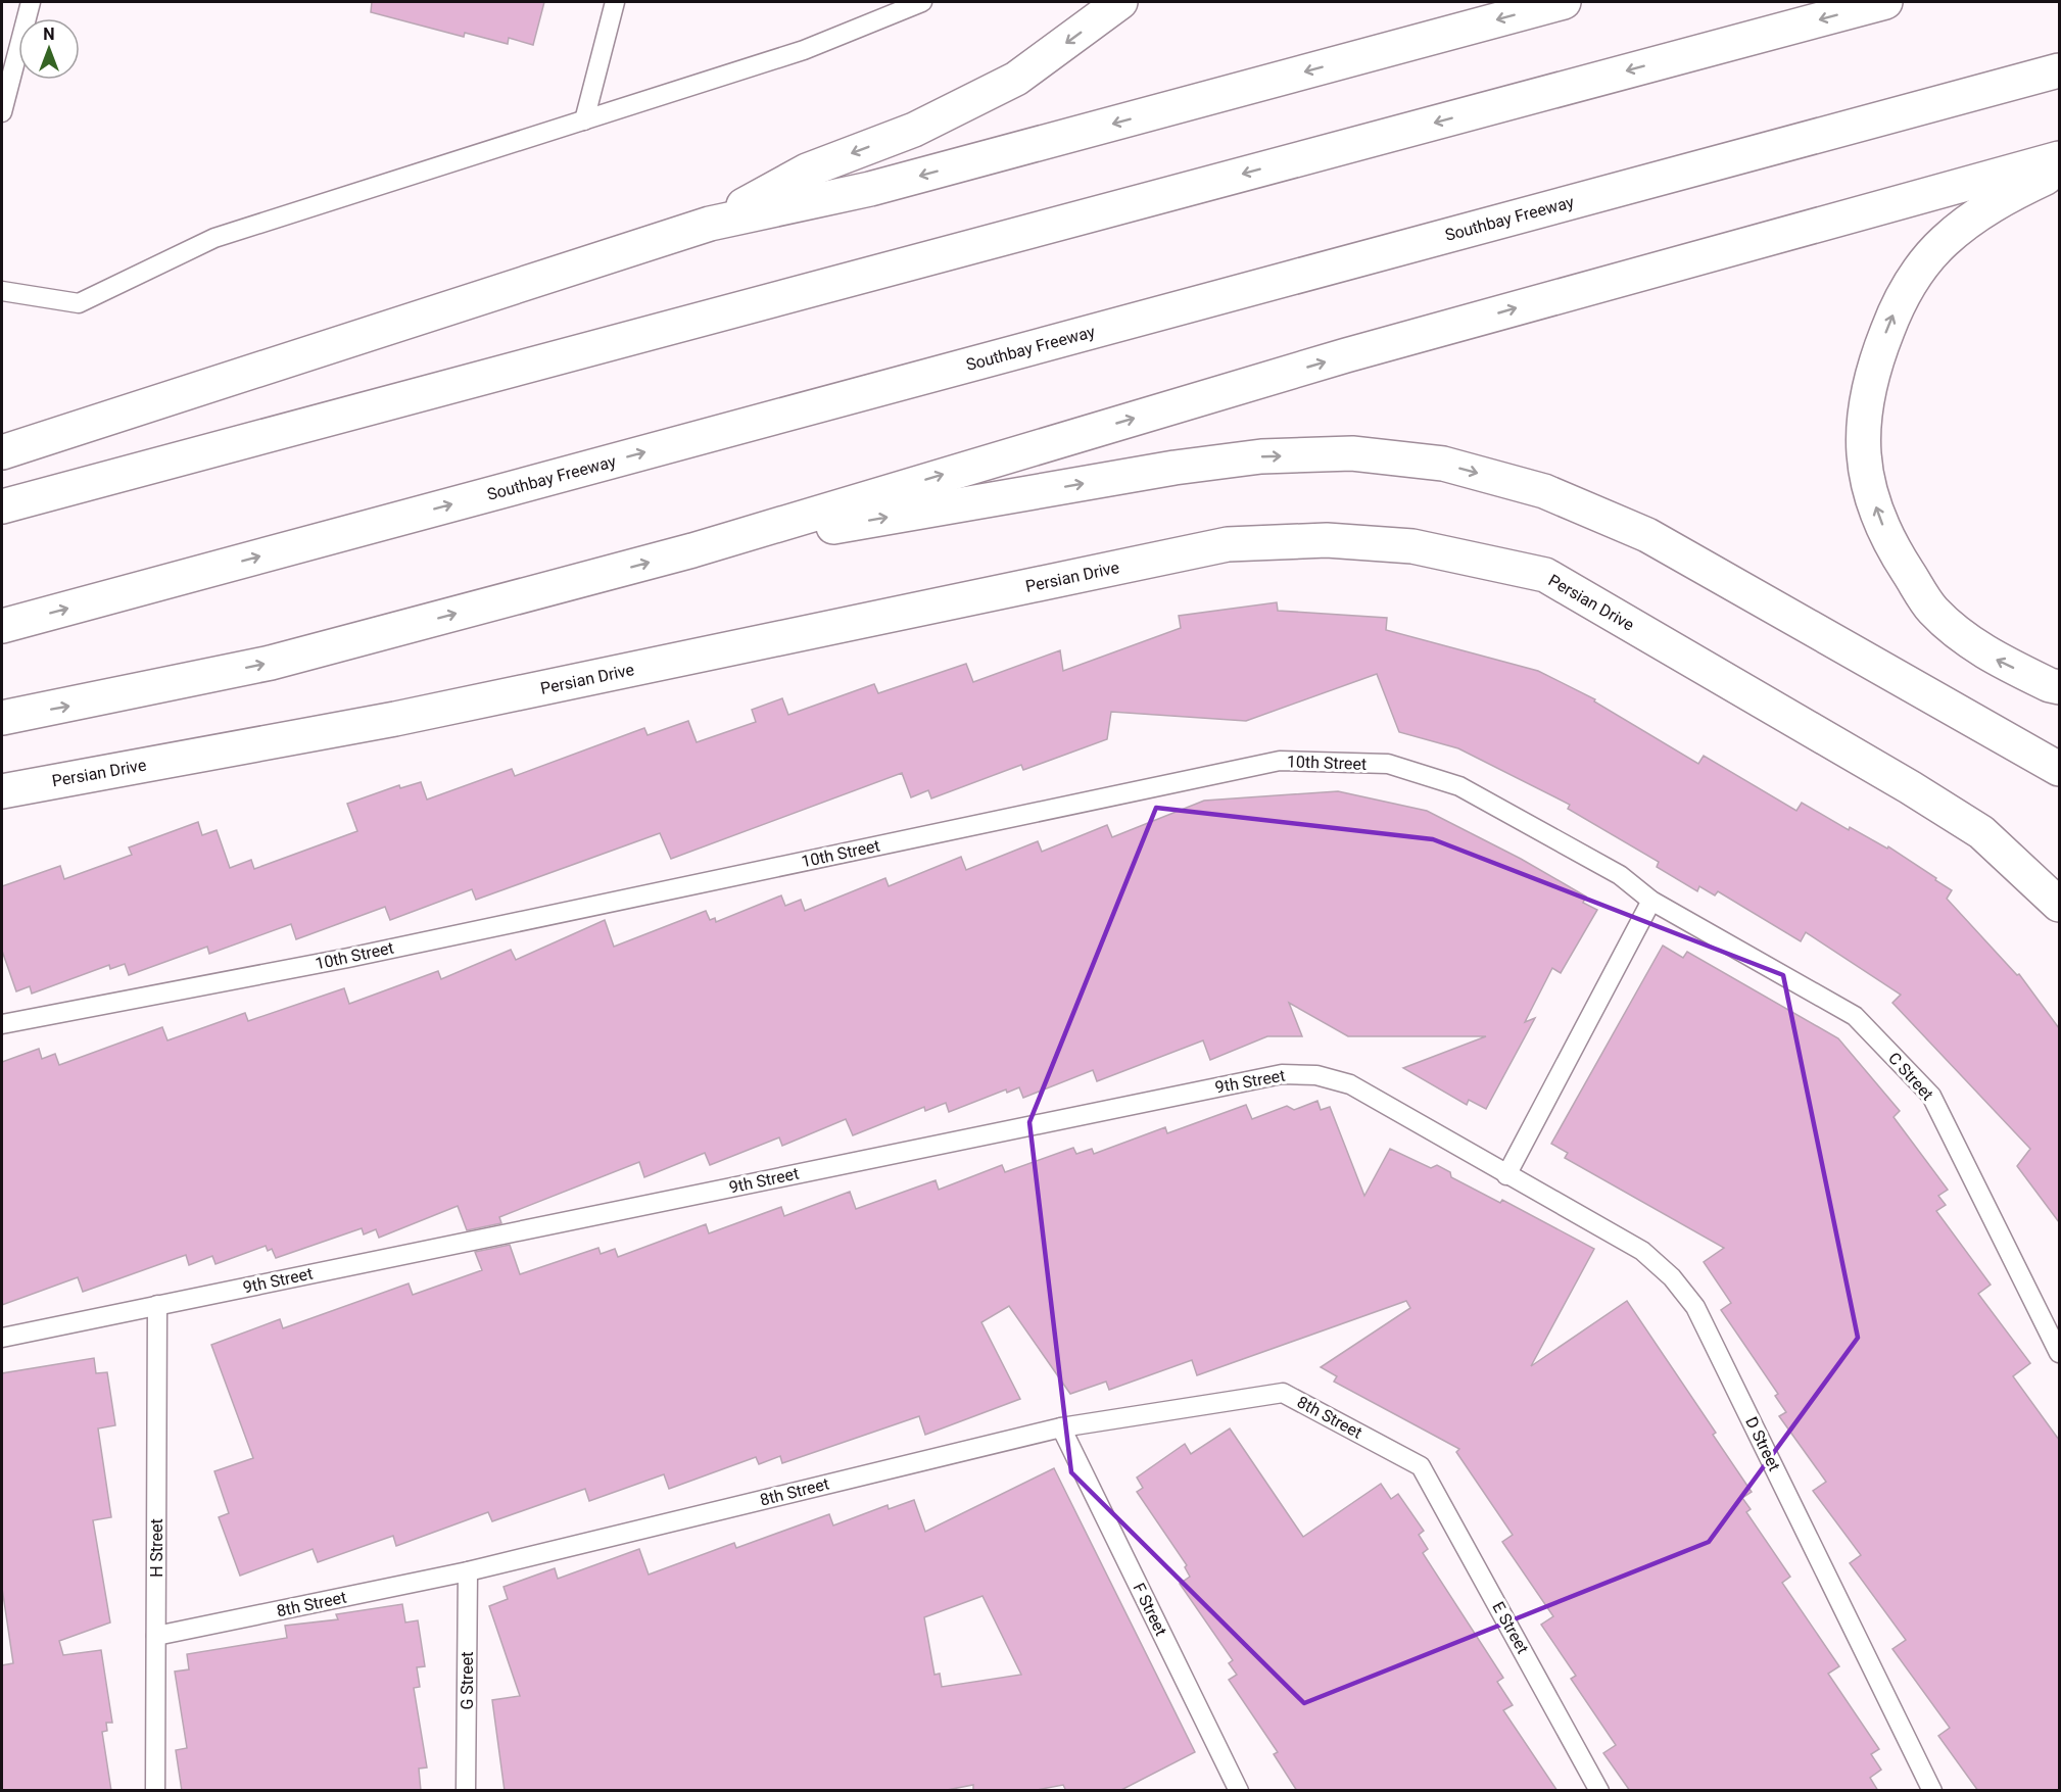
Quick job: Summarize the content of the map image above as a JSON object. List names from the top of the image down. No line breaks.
{"streets":{"main road":["Southbay Freeway","Persian Drive"],"lane":["10th Street","C Street","9th Street","8th Street","D Street","H Street","F Street","E Street","G Street"]},"crossings":[["10th Street","C Street"],["9th Street","D Street"],["9th Street","H Street"],["8th Street","H Street"],["8th Street","F Street"],["8th Street","E Street"],["8th Street","G Street"]],"north":"top"}
